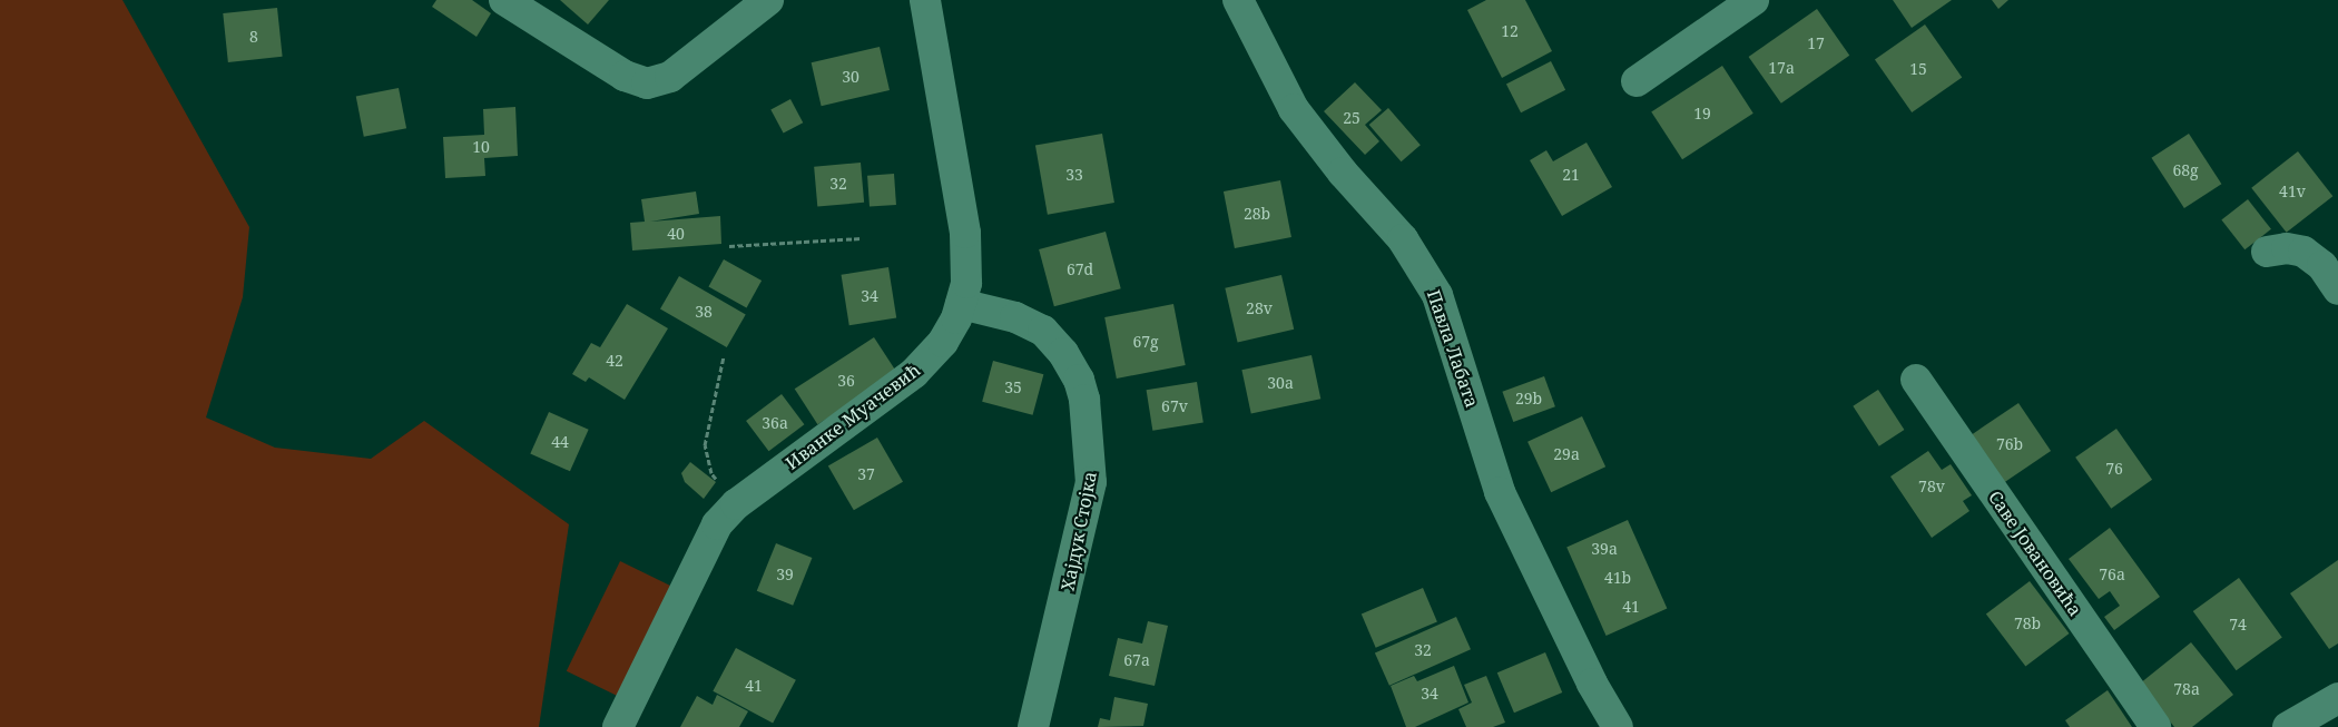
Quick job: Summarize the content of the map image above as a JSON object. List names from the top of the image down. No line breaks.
{"streets":{"street":["Павла Лабата","Иванке Муачевић","Хајдук Стојка","Саве Јовановића"]},"crossings":[["Иванке Муачевић","Хајдук Стојка"]],"house_numbers":["12","8","17","17a","15","30","19","25","10","68g","33","21","32","41v","28b","40","67d","34","28v","38","67g","42","36","30a","35","29b","67v","36a","44","76b","29a","76","37","78v","39a","39","76a","41b","41","78b","74","32","67a","41","78a","34"]}
